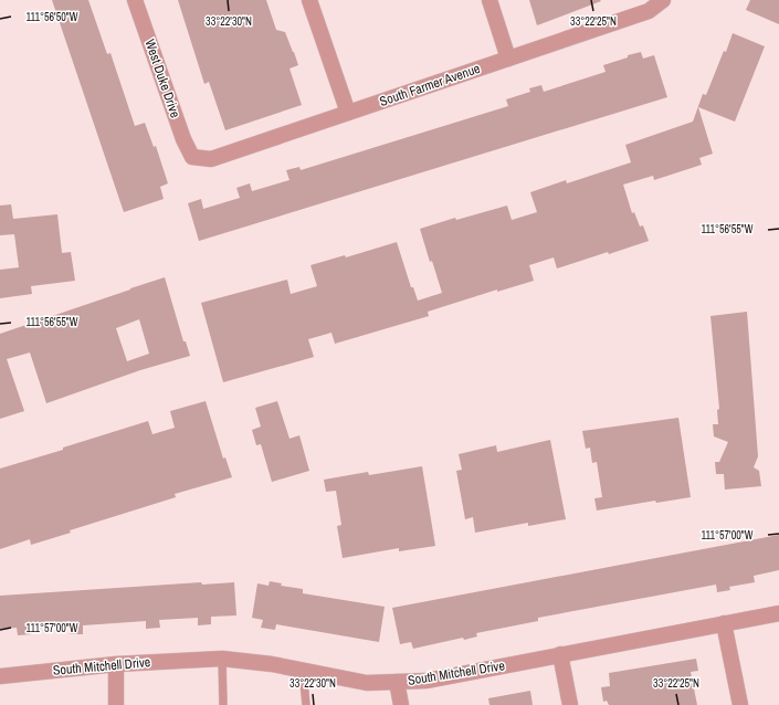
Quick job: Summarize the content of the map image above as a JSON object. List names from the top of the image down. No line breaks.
{"streets":{"street":["West Duke Drive","South Farmer Avenue","South Mitchell Drive"]},"crossings":[["West Duke Drive","South Farmer Avenue"]],"coordinates":["111°56'50\"W","33°22'30\"N","33°22'25\"N","111°56'55\"W","111°57'00\"W"]}
